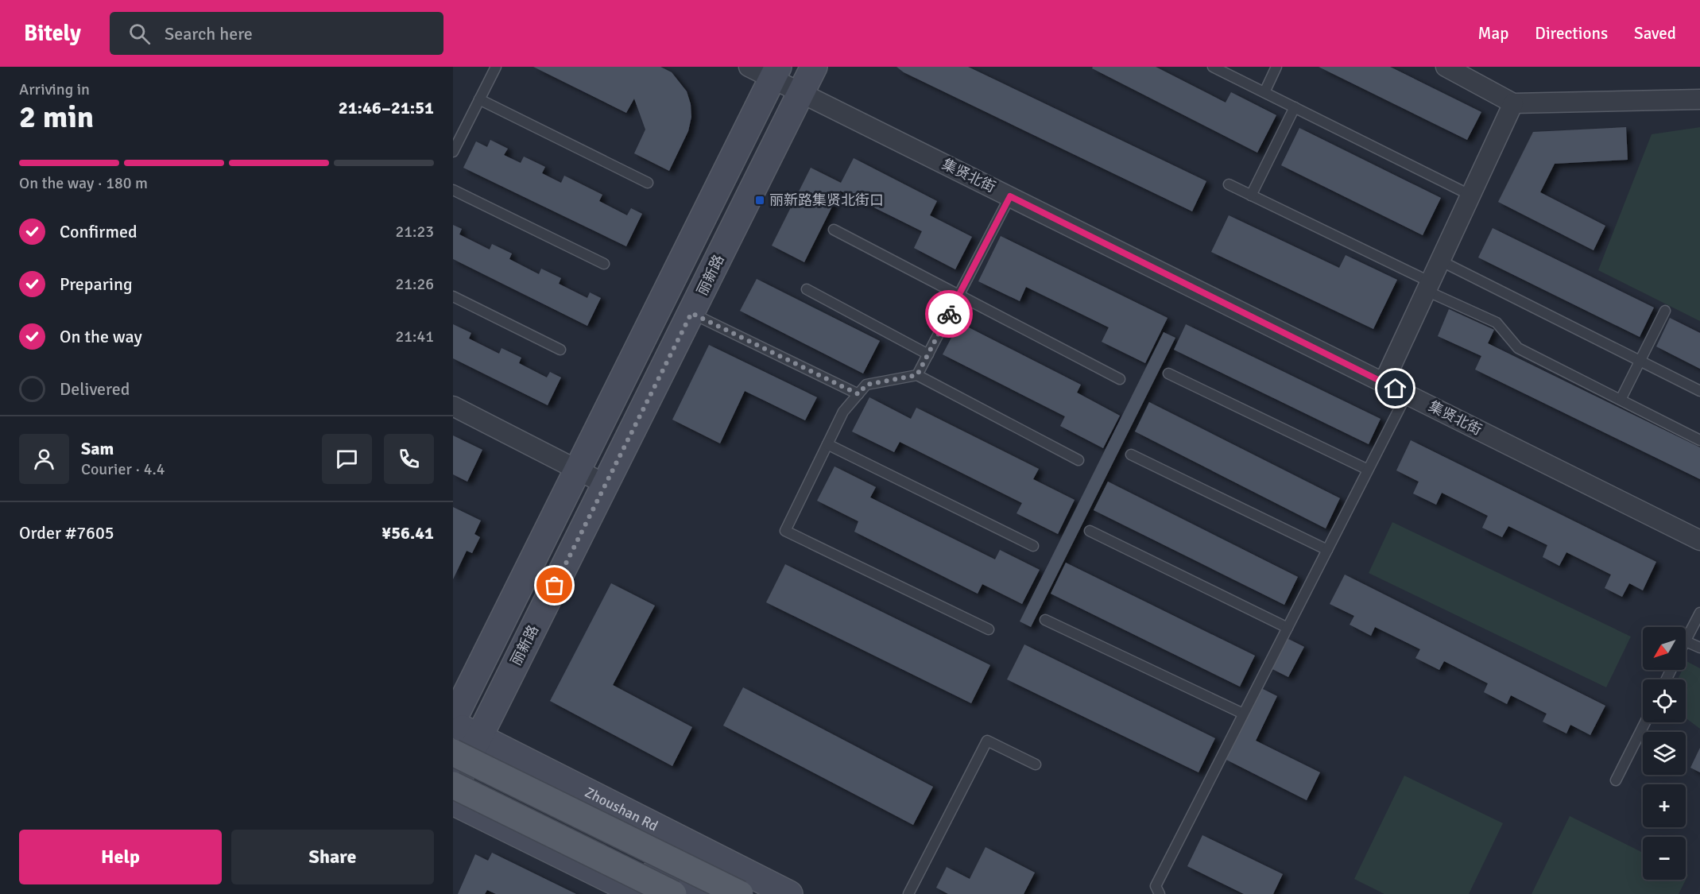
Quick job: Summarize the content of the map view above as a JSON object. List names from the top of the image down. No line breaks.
{"streets":{"main road":["丽新路","Zhoushan Rd"],"street":["集贤北街"]},"crossings":[["集贤北街","丽新路"],["丽新路","Zhoushan Rd"]],"places":{"transit":["丽新路集贤北街口"]},"north":"bottom left","page":{"header":"Bitely","search":"Search here","nav":["Map","Directions","Saved"],"heading":["2 min","Arriving in","21:46–21:51"],"panel":["Sam","Courier · 4.4","Order #7605","¥56.41"],"bar":"On the way · 180 m","list":[["Confirmed","21:23"],["Preparing","21:26"],["On the way","21:41"],"Delivered"],"map_buttons":["+","−"],"buttons":["Help","Share"]}}
